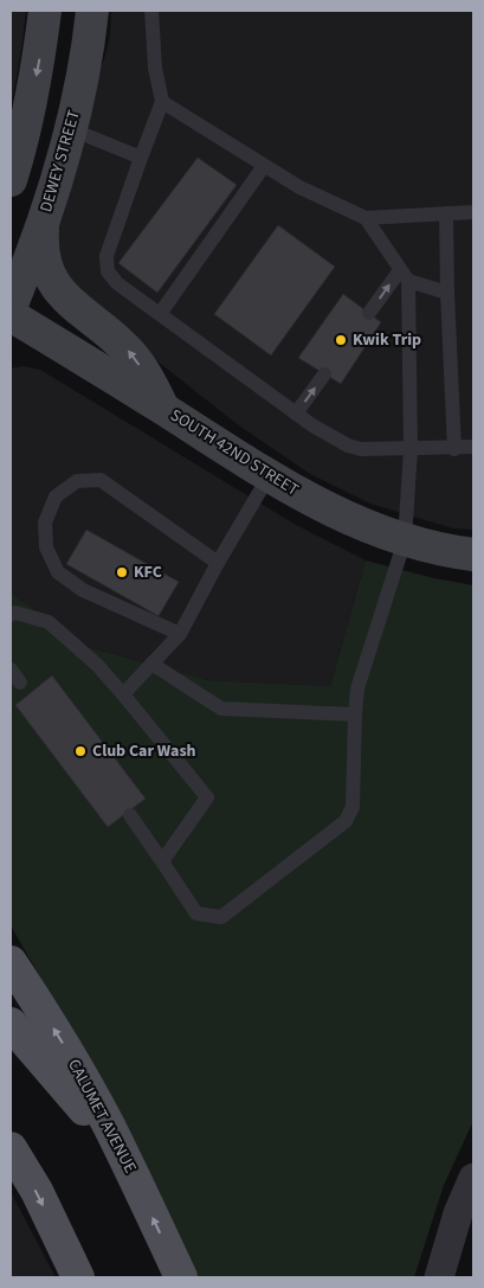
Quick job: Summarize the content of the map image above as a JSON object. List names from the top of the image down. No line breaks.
{"streets":{"main road":["CALUMET AVENUE"],"street":["DEWEY STREET","SOUTH 42ND STREET"]},"places":["Kwik Trip","KFC","Club Car Wash"]}
